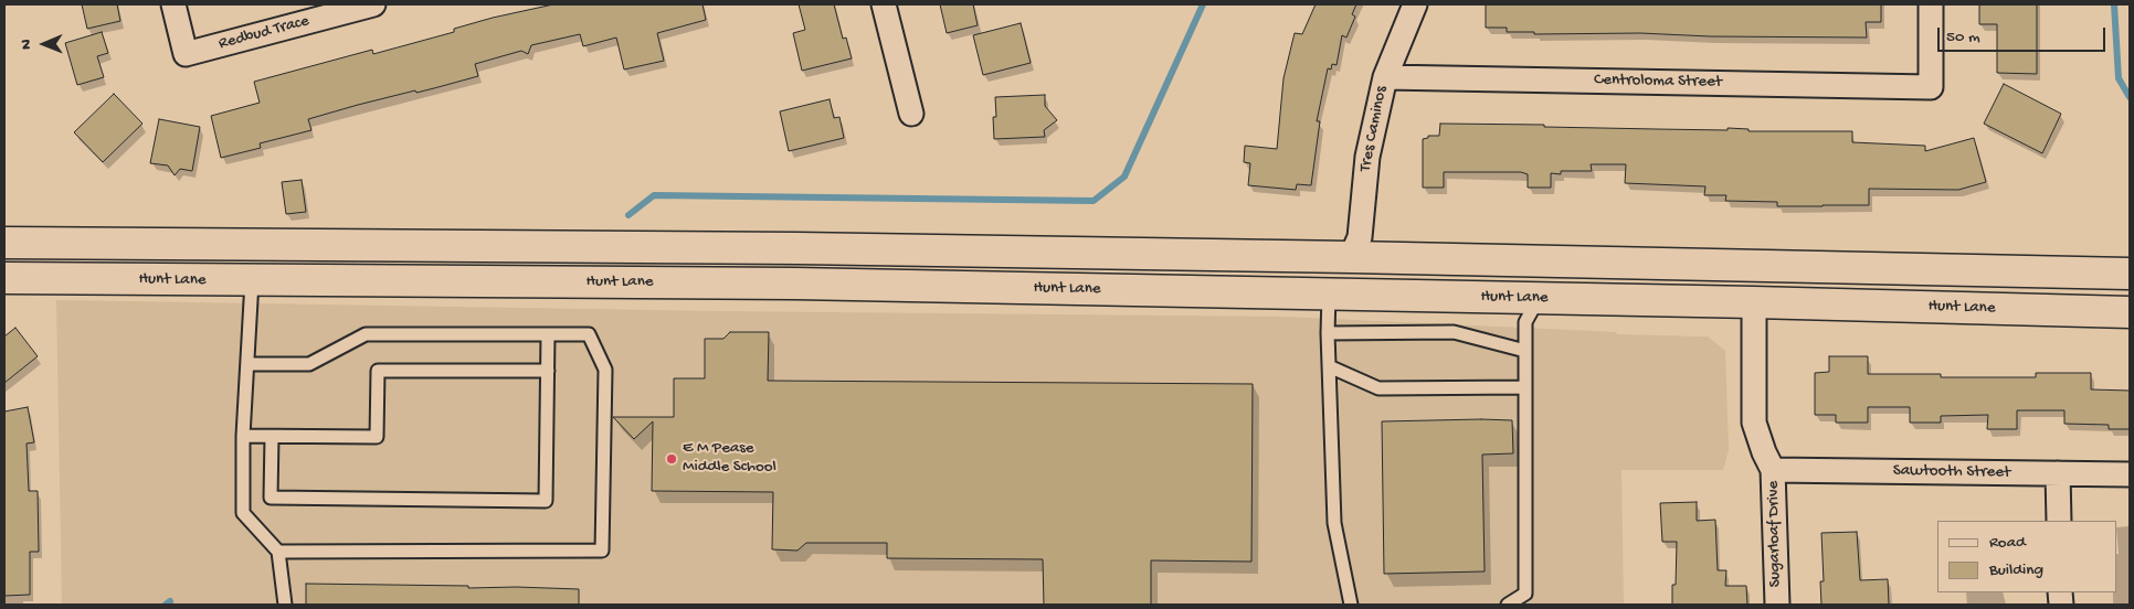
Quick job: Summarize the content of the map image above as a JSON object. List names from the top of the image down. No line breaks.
{"streets":{"main road":["Hunt Lane"],"street":["Redbud Trace","Centroloma Street","Tres Caminos","Sawtooth Street","Sugarloaf Drive"]},"crossings":[["Centroloma Street","Tres Caminos"],["Hunt Lane","Sugarloaf Drive"],["Sawtooth Street","Sugarloaf Drive"]],"places":["E M Pease Middle School"],"legend":["Road","Building"],"scale_bar":"50 m","north":"left"}
